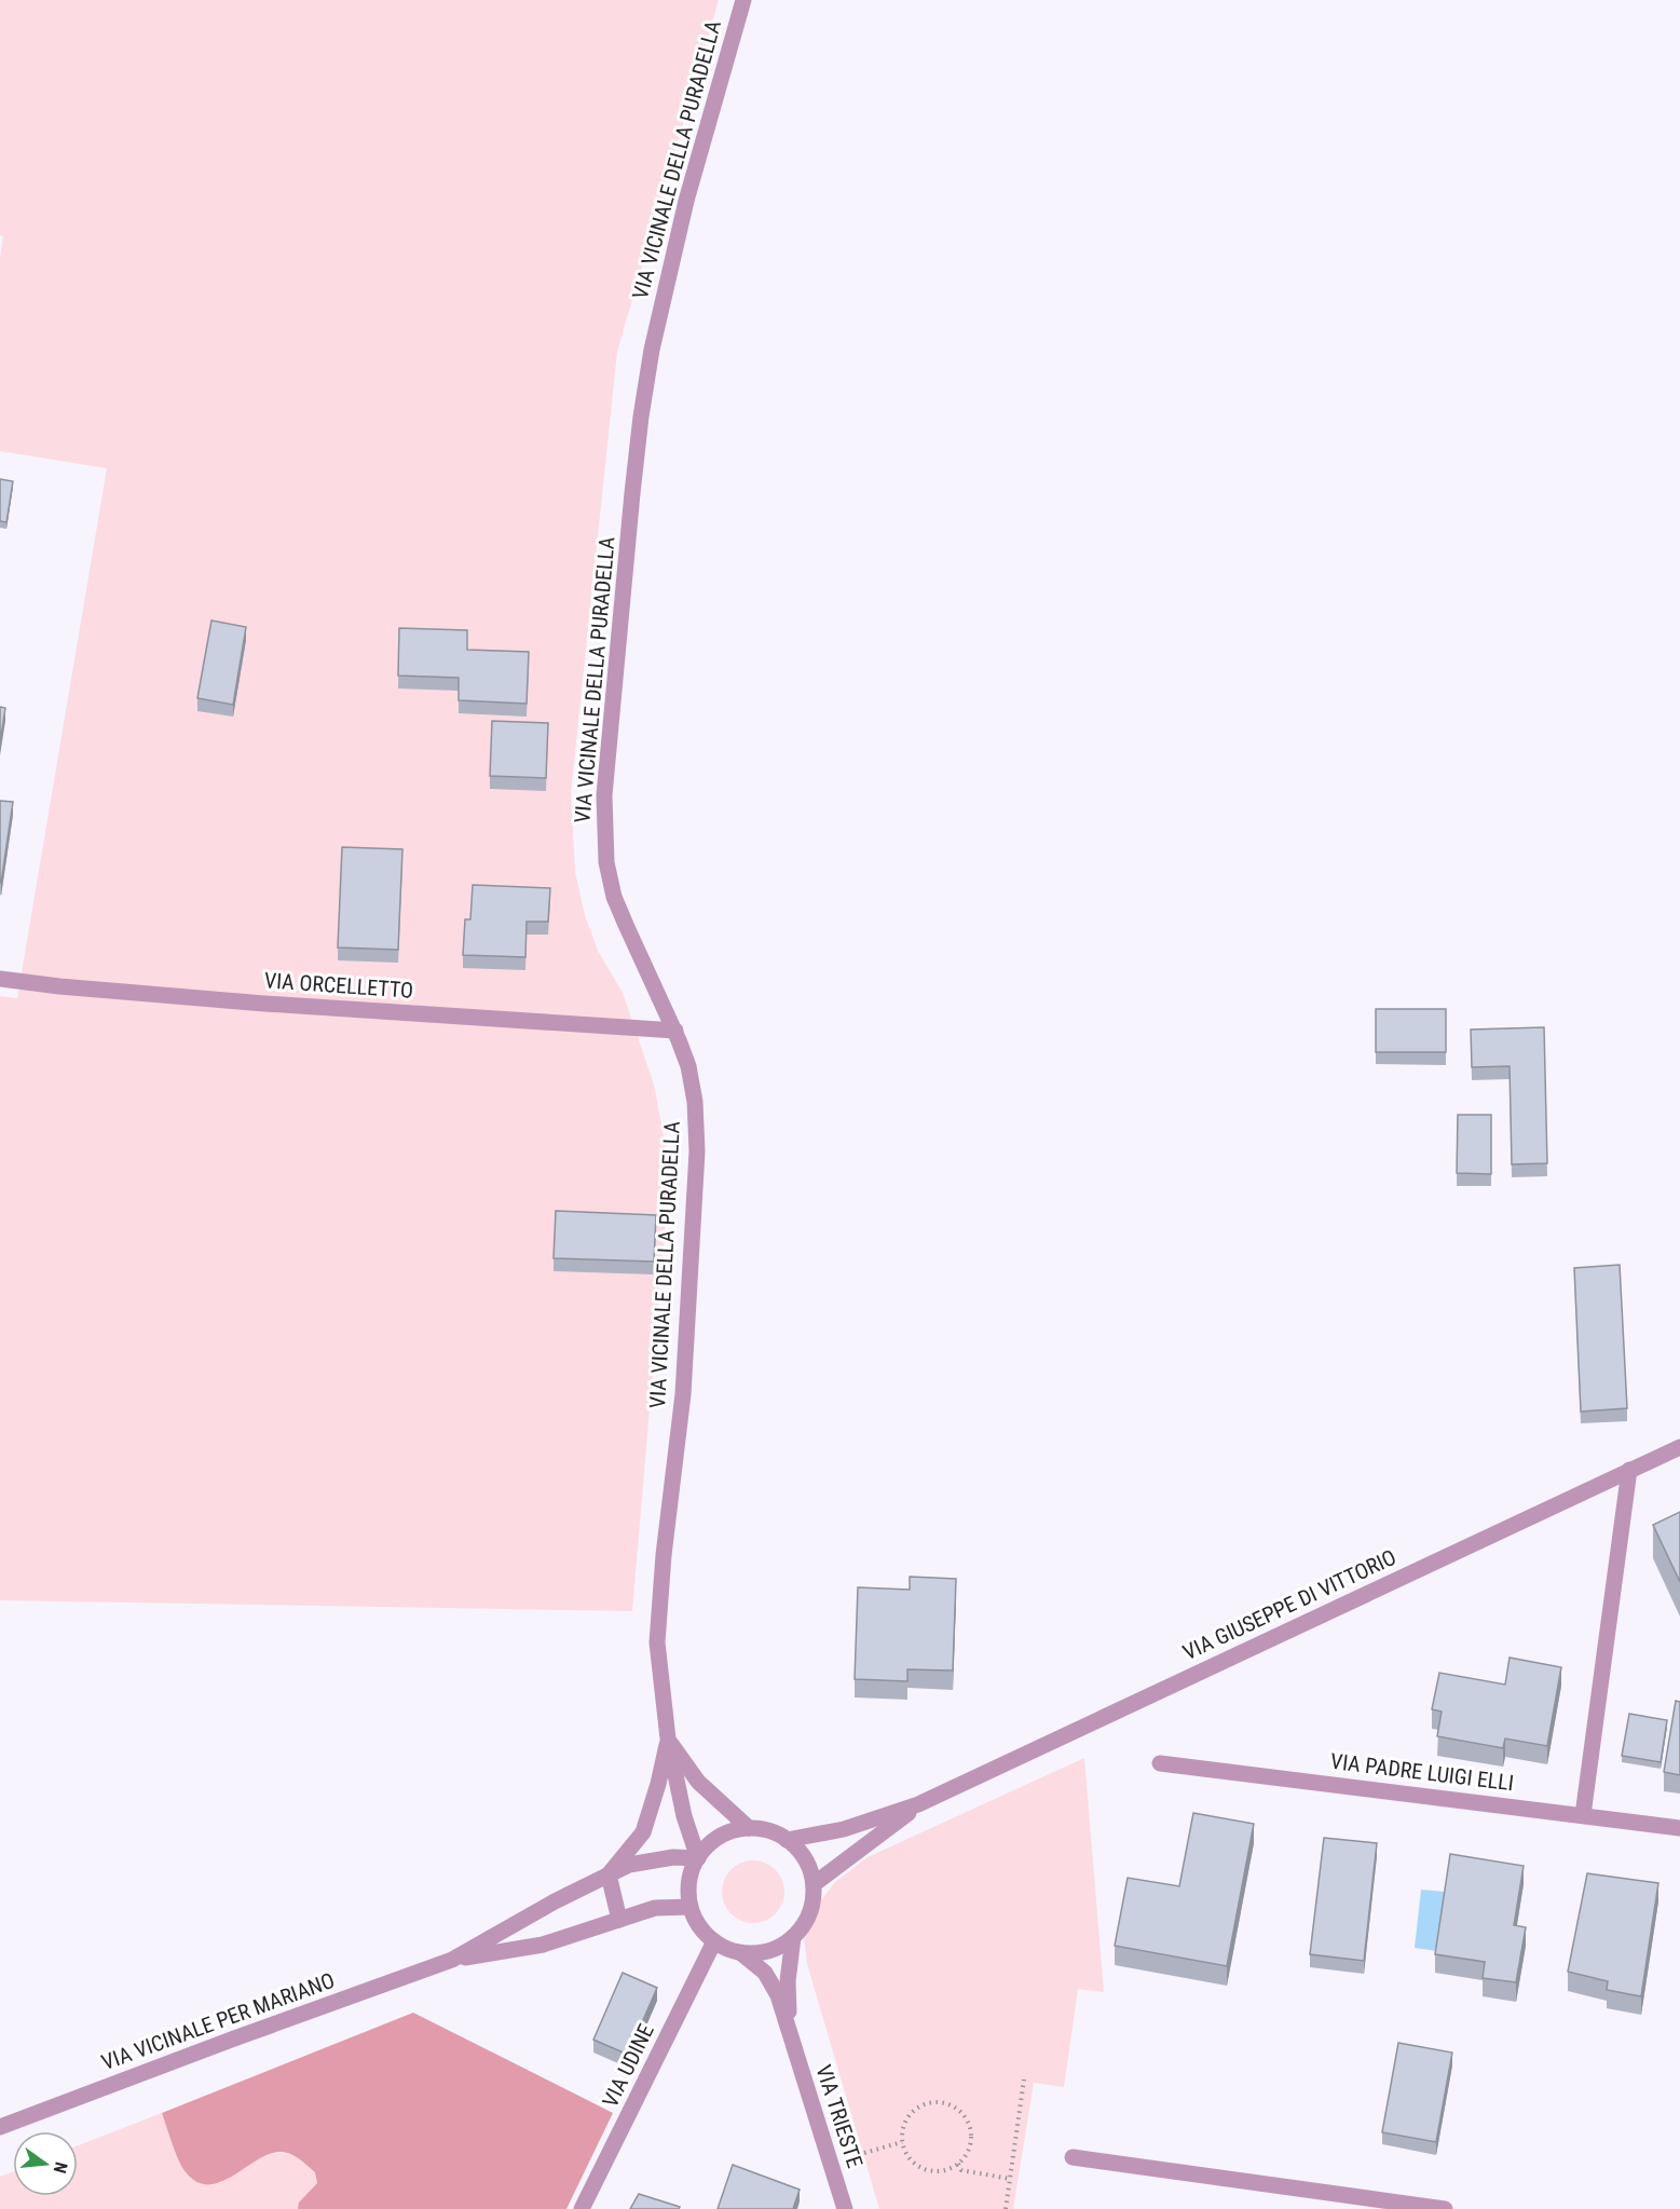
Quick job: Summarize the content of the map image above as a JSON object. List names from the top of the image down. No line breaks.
{"streets":{"street":["VIA VICINALE DELLA PURADELLA","VIA ORCELLETTO","VIA GIUSEPPE DI VITTORIO","VIA PADRE LUIGI ELLI","VIA VICINALE PER MARIANO","VIA UDINE","VIA TRIESTE"]},"crossings":[["VIA VICINALE DELLA PURADELLA","VIA ORCELLETTO"],["VIA VICINALE DELLA PURADELLA","VIA GIUSEPPE DI VITTORIO"],["VIA VICINALE DELLA PURADELLA","VIA UDINE"],["VIA VICINALE DELLA PURADELLA","VIA TRIESTE"],["VIA GIUSEPPE DI VITTORIO","VIA UDINE"],["VIA GIUSEPPE DI VITTORIO","VIA TRIESTE"],["VIA UDINE","VIA TRIESTE"]],"north":"right"}
